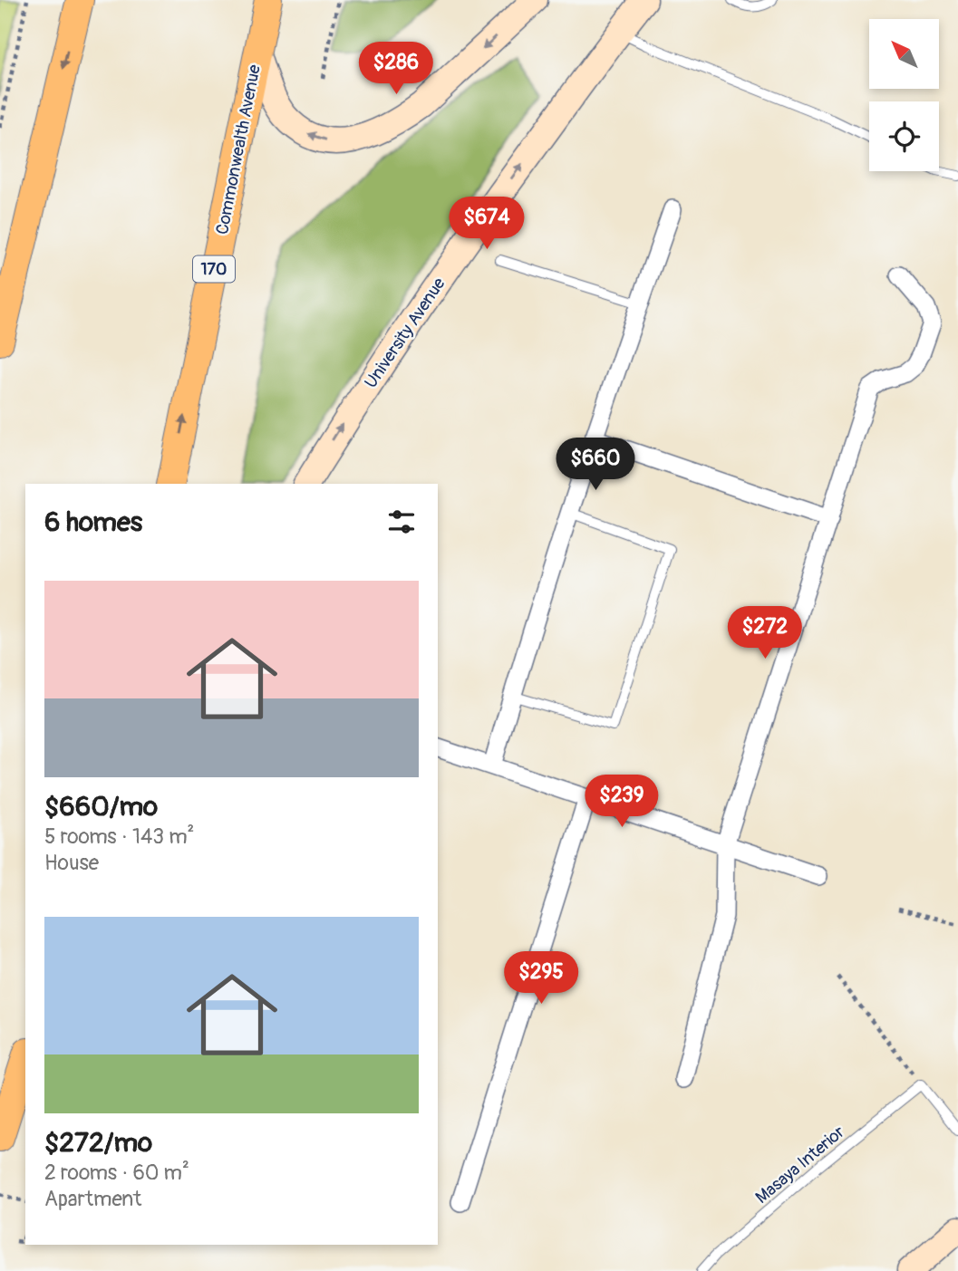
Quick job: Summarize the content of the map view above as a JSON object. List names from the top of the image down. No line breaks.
{"streets":{"main road":["Commonwealth Avenue","170","University Avenue"],"lane":["Masaya Interior"]},"one_way":["University Avenue"],"north":"top left","page":{"price":["$286","$674","$660","$272","$239","$295"],"heading":"6 homes","list":[{"name":"$660/mo","note":"5 rooms · 143 m² · House"},{"name":"$272/mo","note":"2 rooms · 60 m² · Apartment"}]}}
